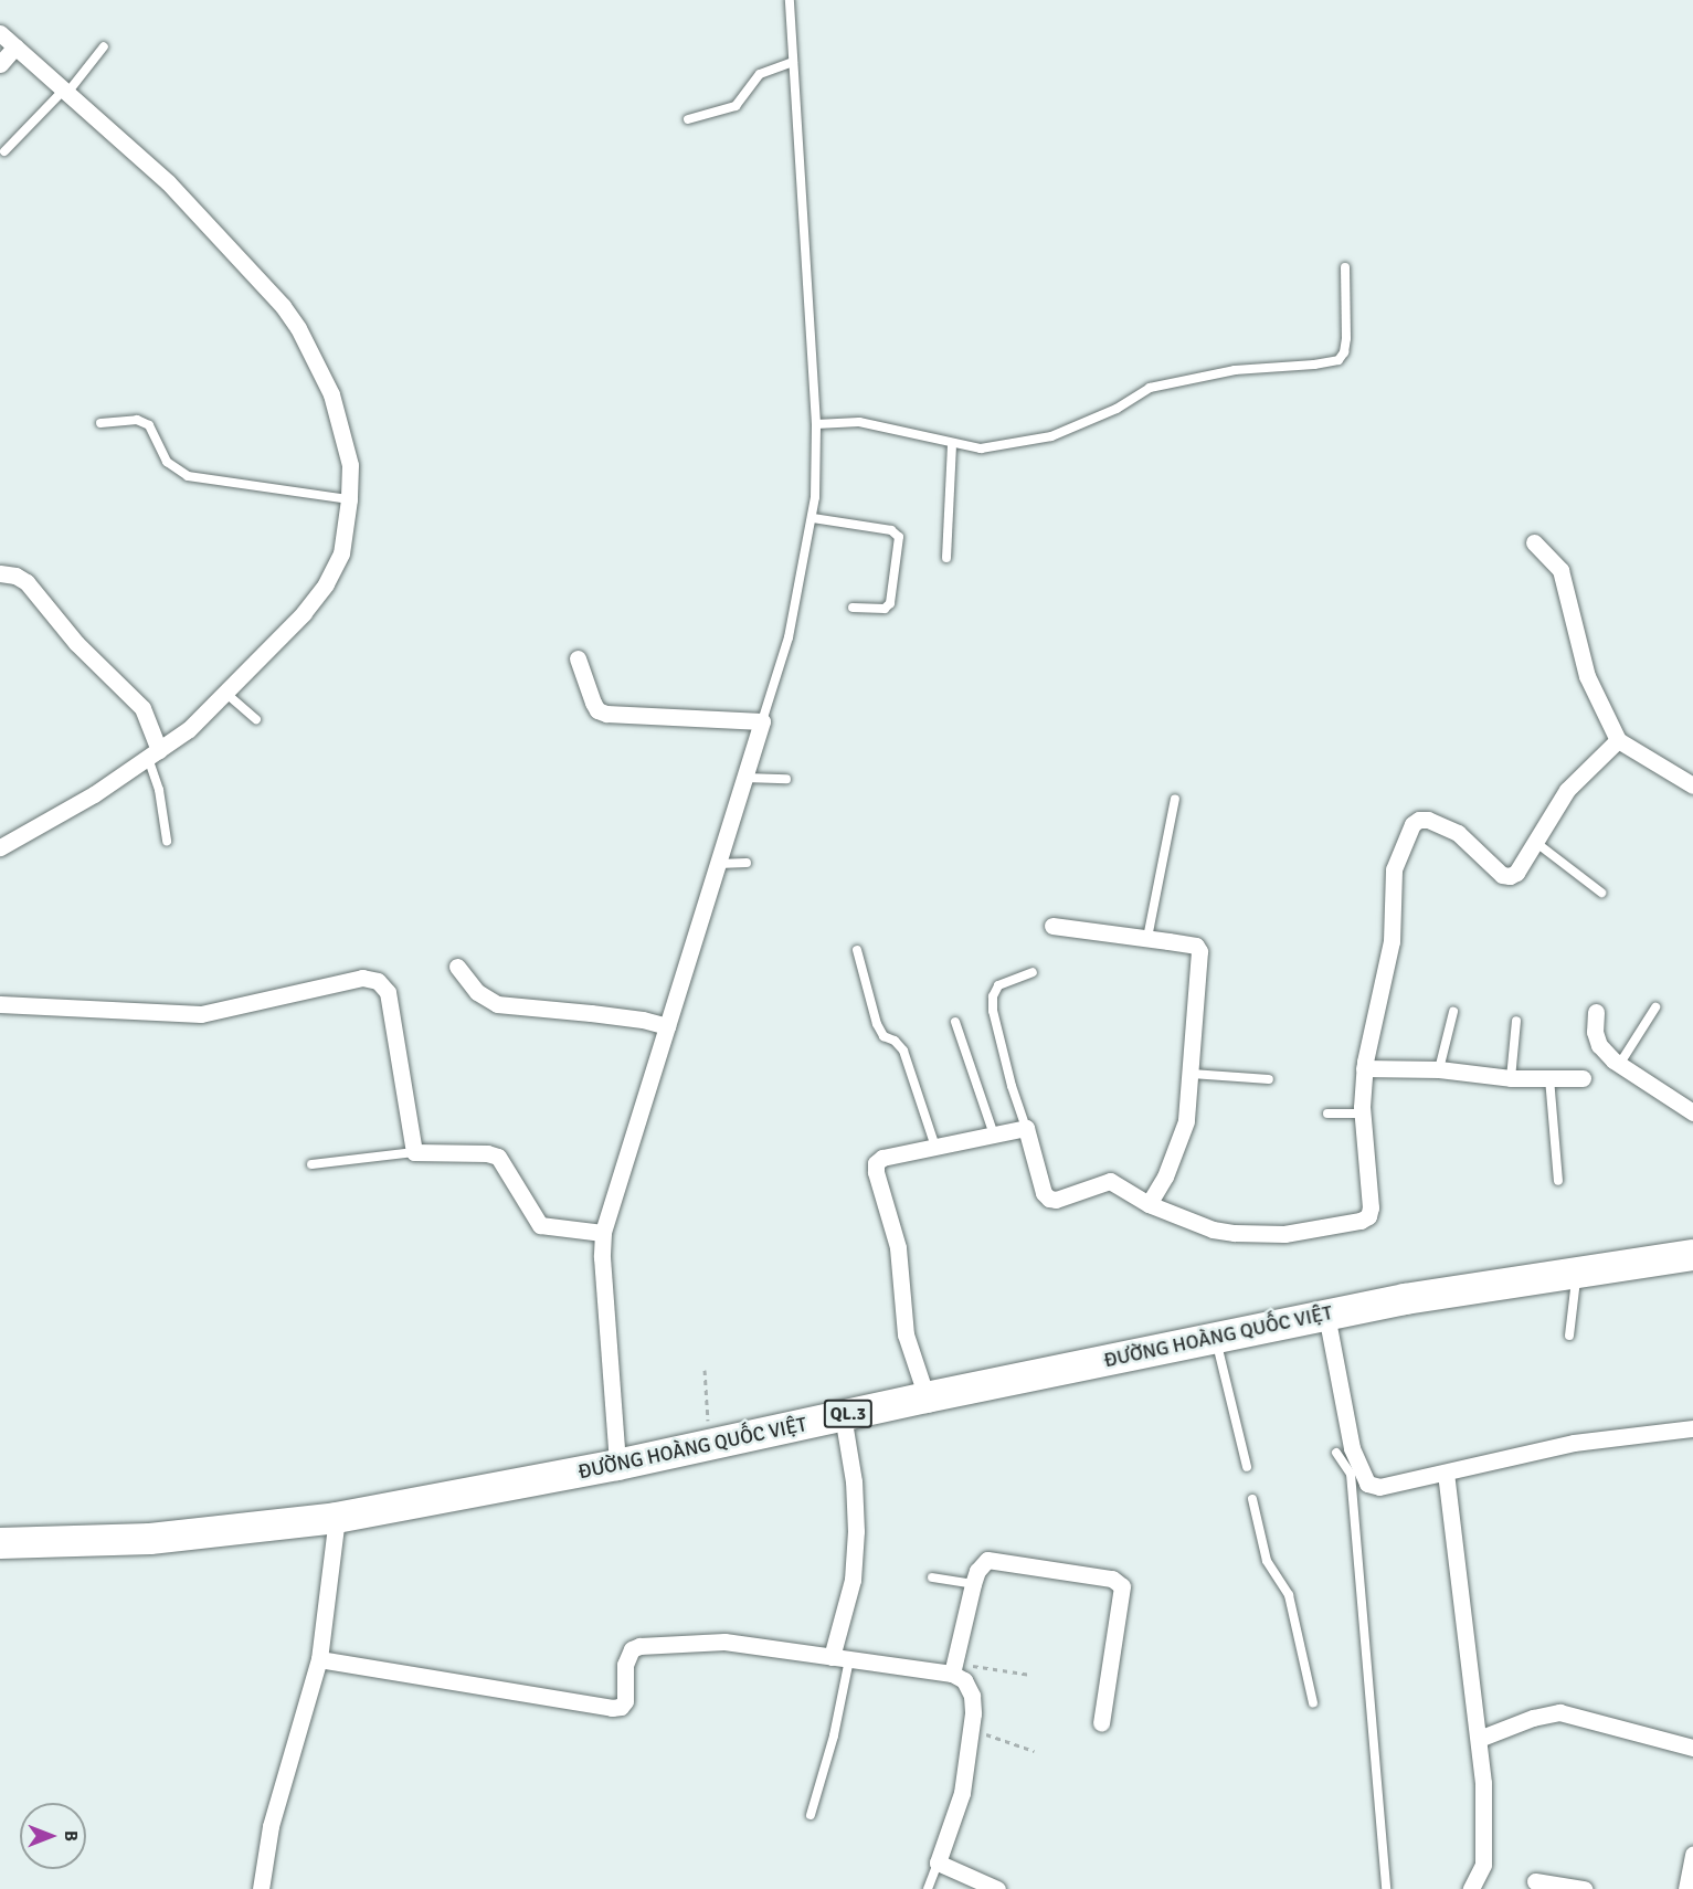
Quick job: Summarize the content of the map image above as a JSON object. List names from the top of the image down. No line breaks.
{"streets":{"highway":["ĐƯỜNG HOÀNG QUỐC VIỆT","QL.3"]},"north":"right"}
